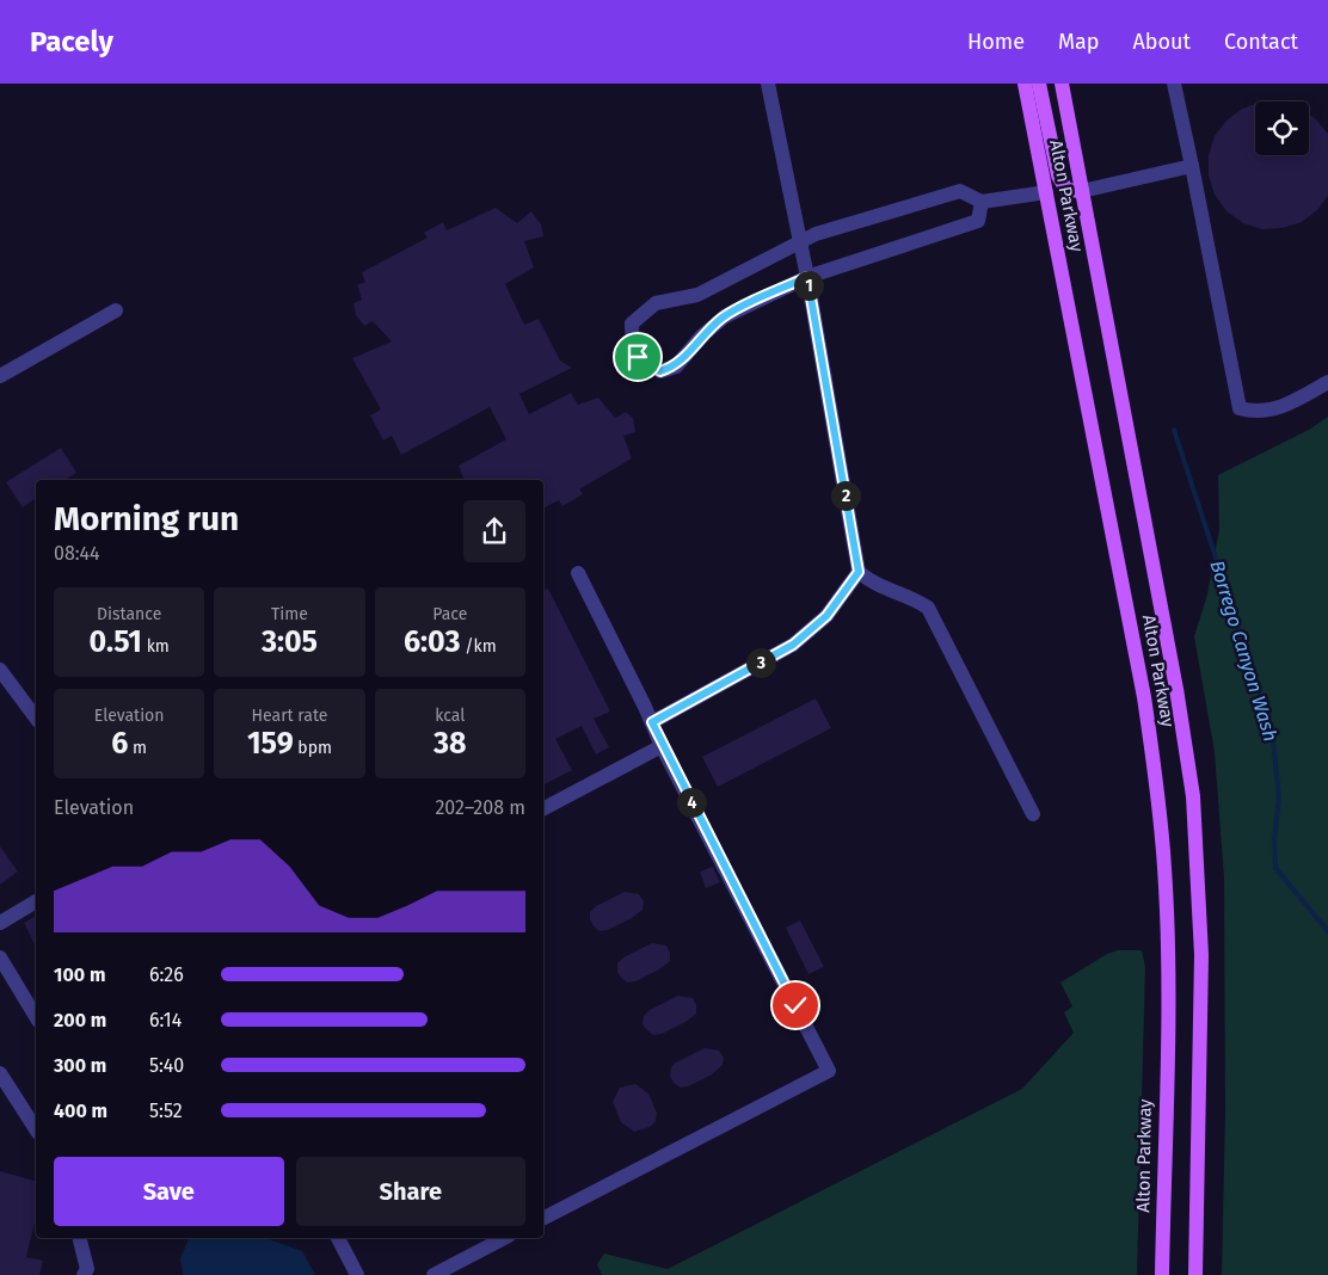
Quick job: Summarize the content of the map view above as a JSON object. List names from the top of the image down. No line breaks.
{"streets":{"main road":["Alton Parkway"]},"water":["Borrego Canyon Wash"],"page":{"header":"Pacely","nav":["Home","Map","About","Contact"],"pins":["1","2","3","4"],"heading":["Morning run","08:44"],"stats":[["Distance","0.51 km"],["Time","3:05"],["Pace","6:03 /km"],["Elevation","6 m"],["Heart rate","159 bpm"],["kcal","38"]],"chart":["Elevation","202–208 m"],"list":[{"name":"100 m","note":"6:26"},{"name":"200 m","note":"6:14"},{"name":"300 m","note":"5:40"},{"name":"400 m","note":"5:52"}],"buttons":["Save","Share"]}}
